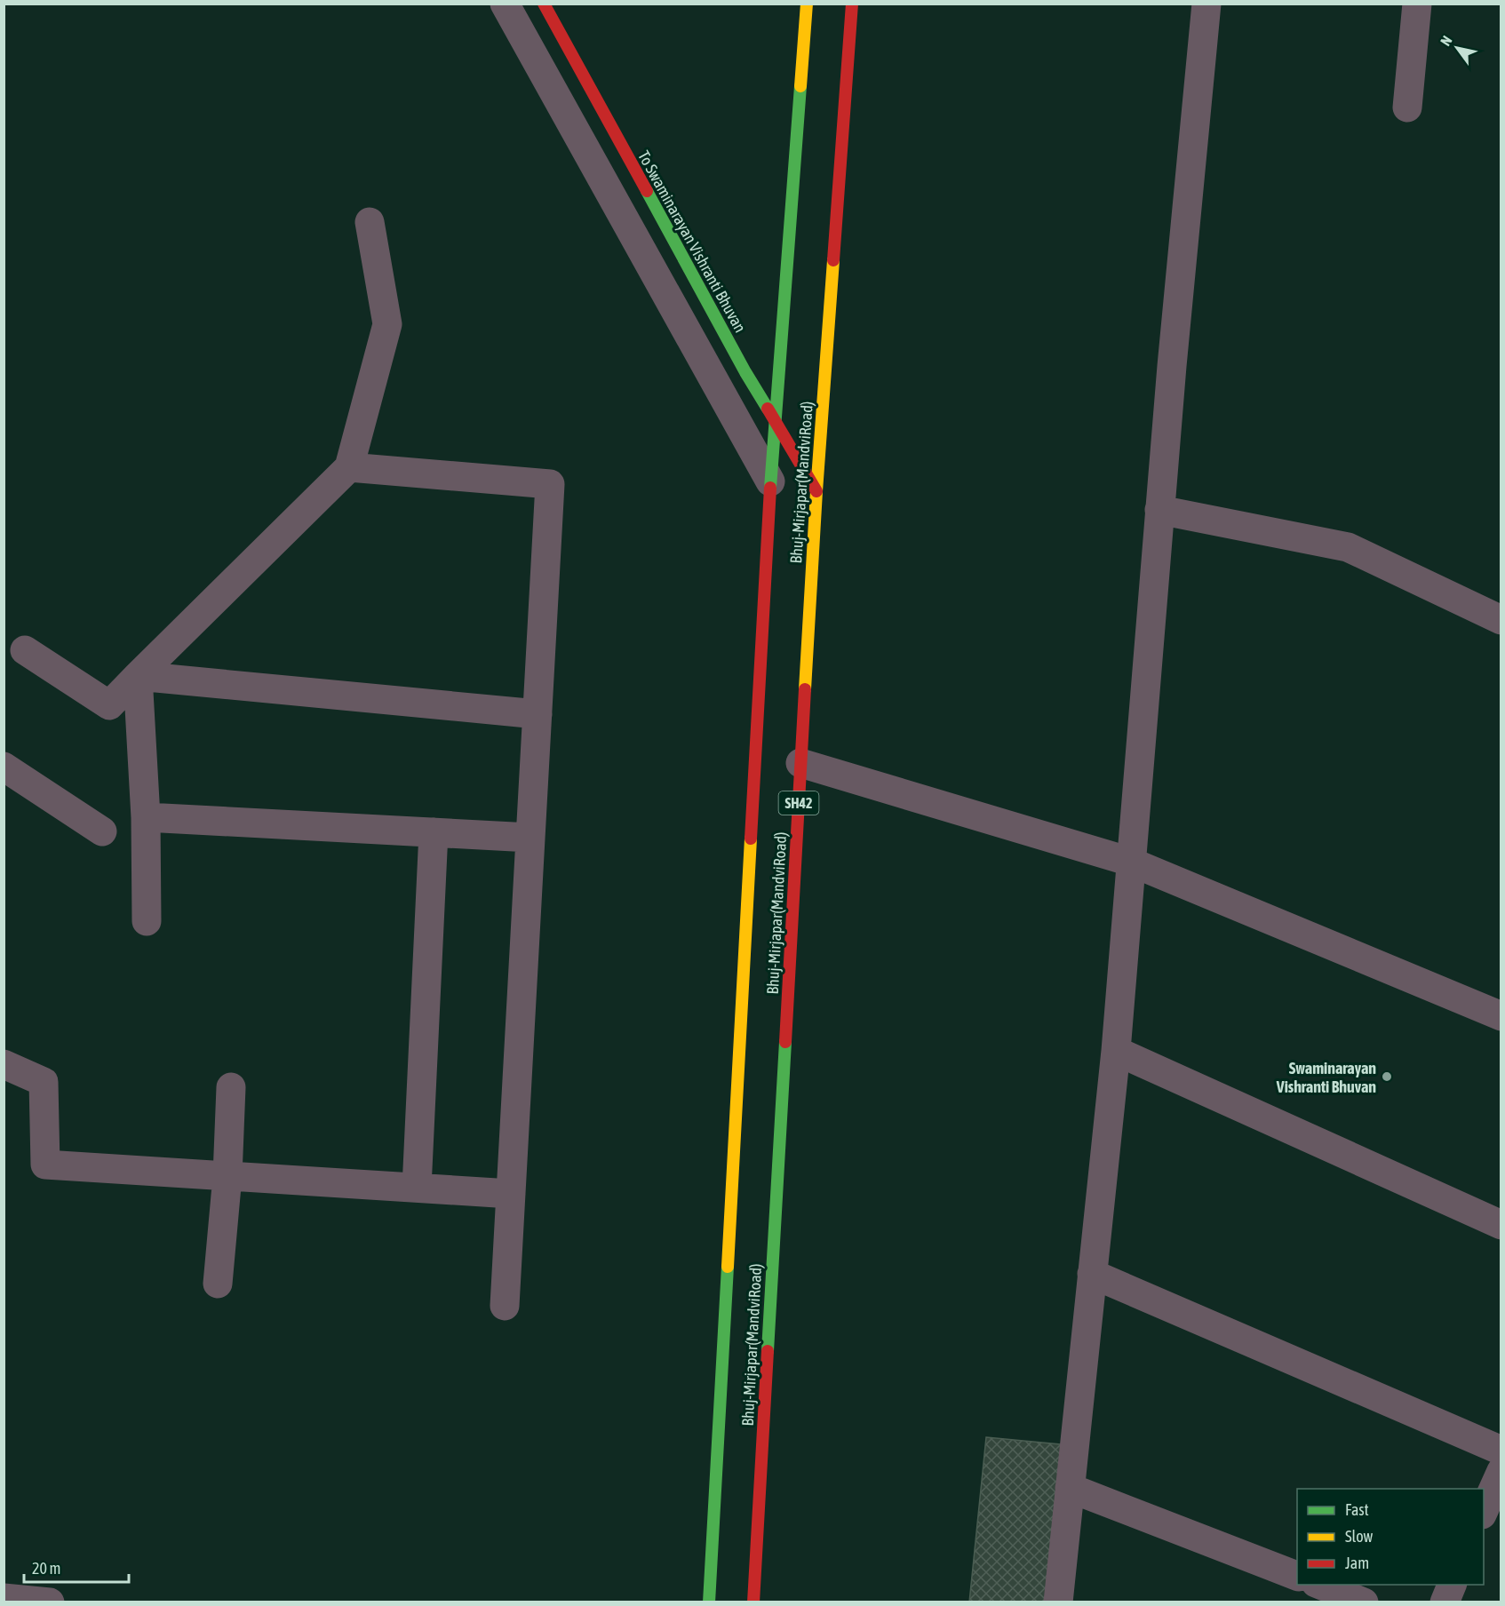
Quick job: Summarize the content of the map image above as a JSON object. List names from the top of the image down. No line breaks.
{"streets":{"main road":["To Swaminarayan Vishranti Bhuvan","Bhuj-Mirjapar(MandviRoad)","SH42"]},"crossings":[["To Swaminarayan Vishranti Bhuvan","Bhuj-Mirjapar(MandviRoad)"]],"places":["Swaminarayan Vishranti Bhuvan"],"legend":["Fast","Slow","Jam"],"scale_bar":"20 m","north":"top left"}
